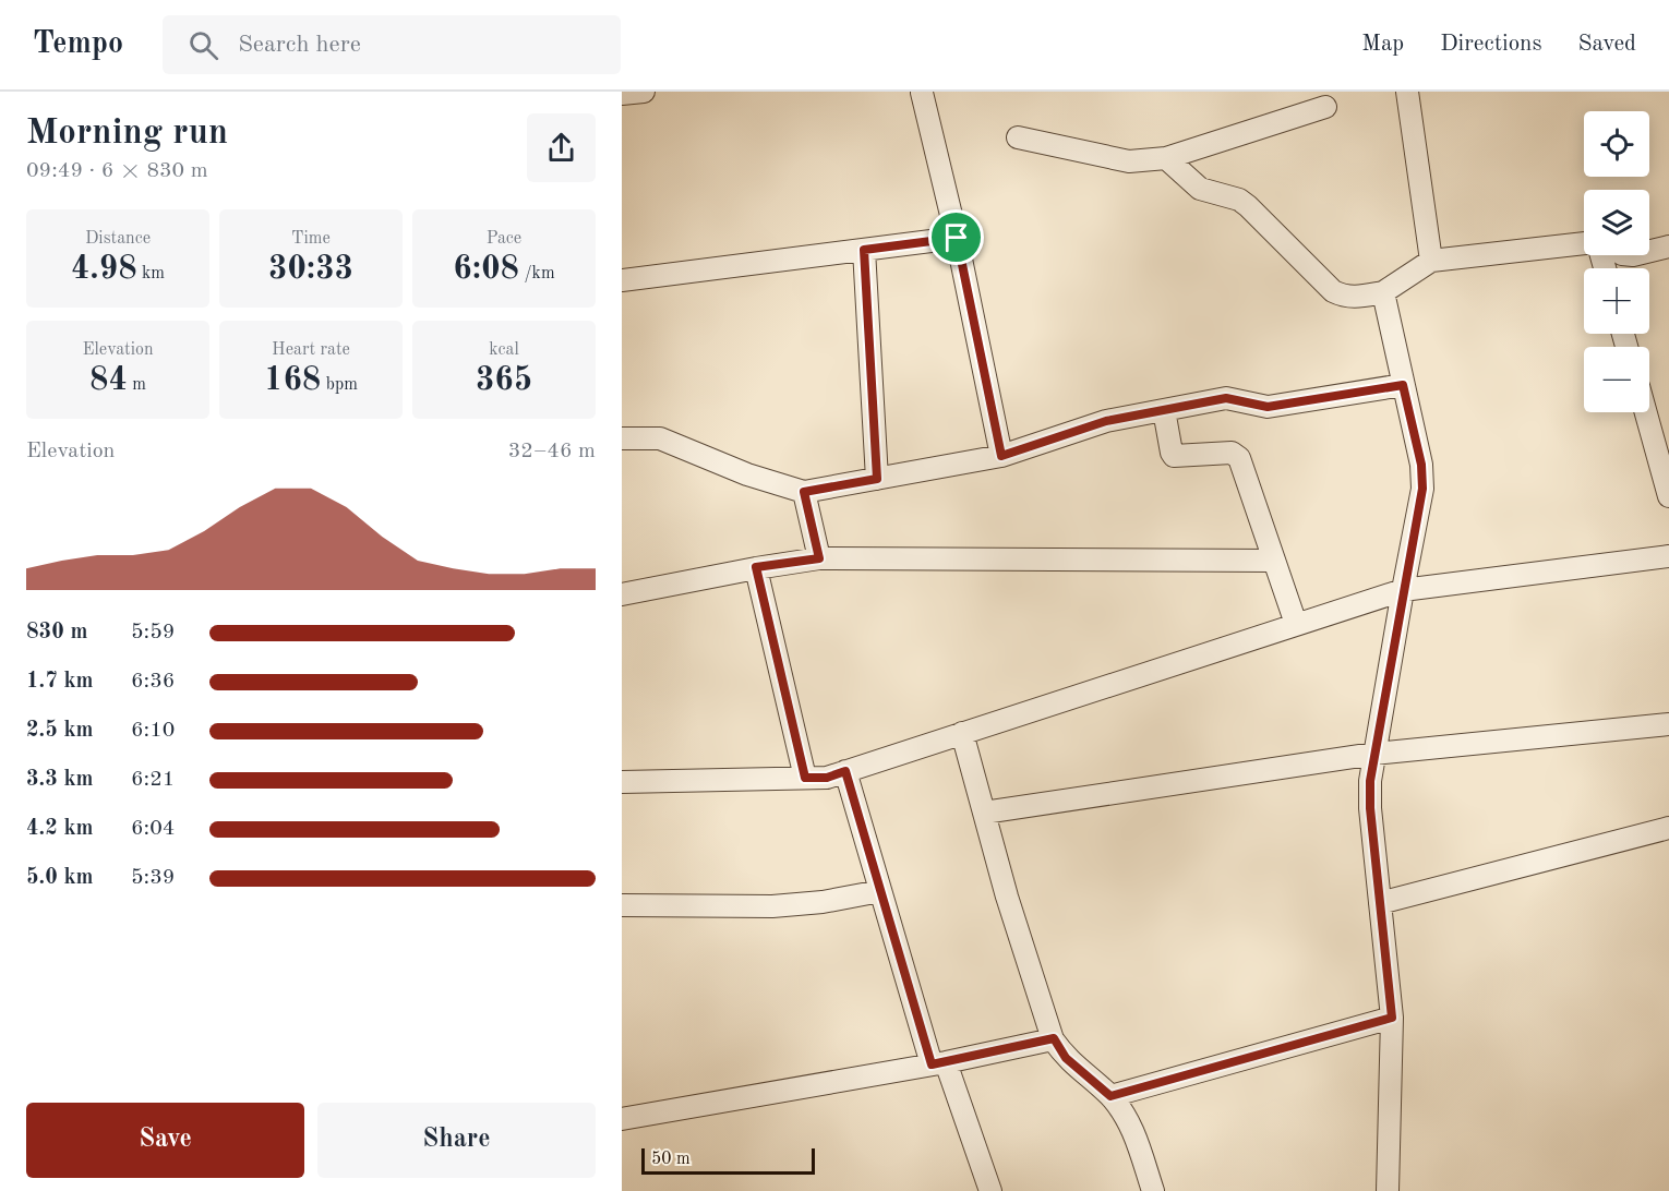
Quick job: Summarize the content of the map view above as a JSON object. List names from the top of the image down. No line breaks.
{"scale_bar":"50 m","page":{"header":"Tempo","search":"Search here","nav":["Map","Directions","Saved"],"heading":["Morning run","09:49 · 6 × 830 m"],"map_buttons":["+","−"],"stats":[["Distance","4.98 km"],["Time","30:33"],["Pace","6:08 /km"],["Elevation","84 m"],["Heart rate","168 bpm"],["kcal","365"]],"chart":["Elevation","32–46 m"],"list":[{"name":"830 m","note":"5:59"},{"name":"1.7 km","note":"6:36"},{"name":"2.5 km","note":"6:10"},{"name":"3.3 km","note":"6:21"},{"name":"4.2 km","note":"6:04"},{"name":"5.0 km","note":"5:39"}],"buttons":["Save","Share"],"scale":"50 m"}}
